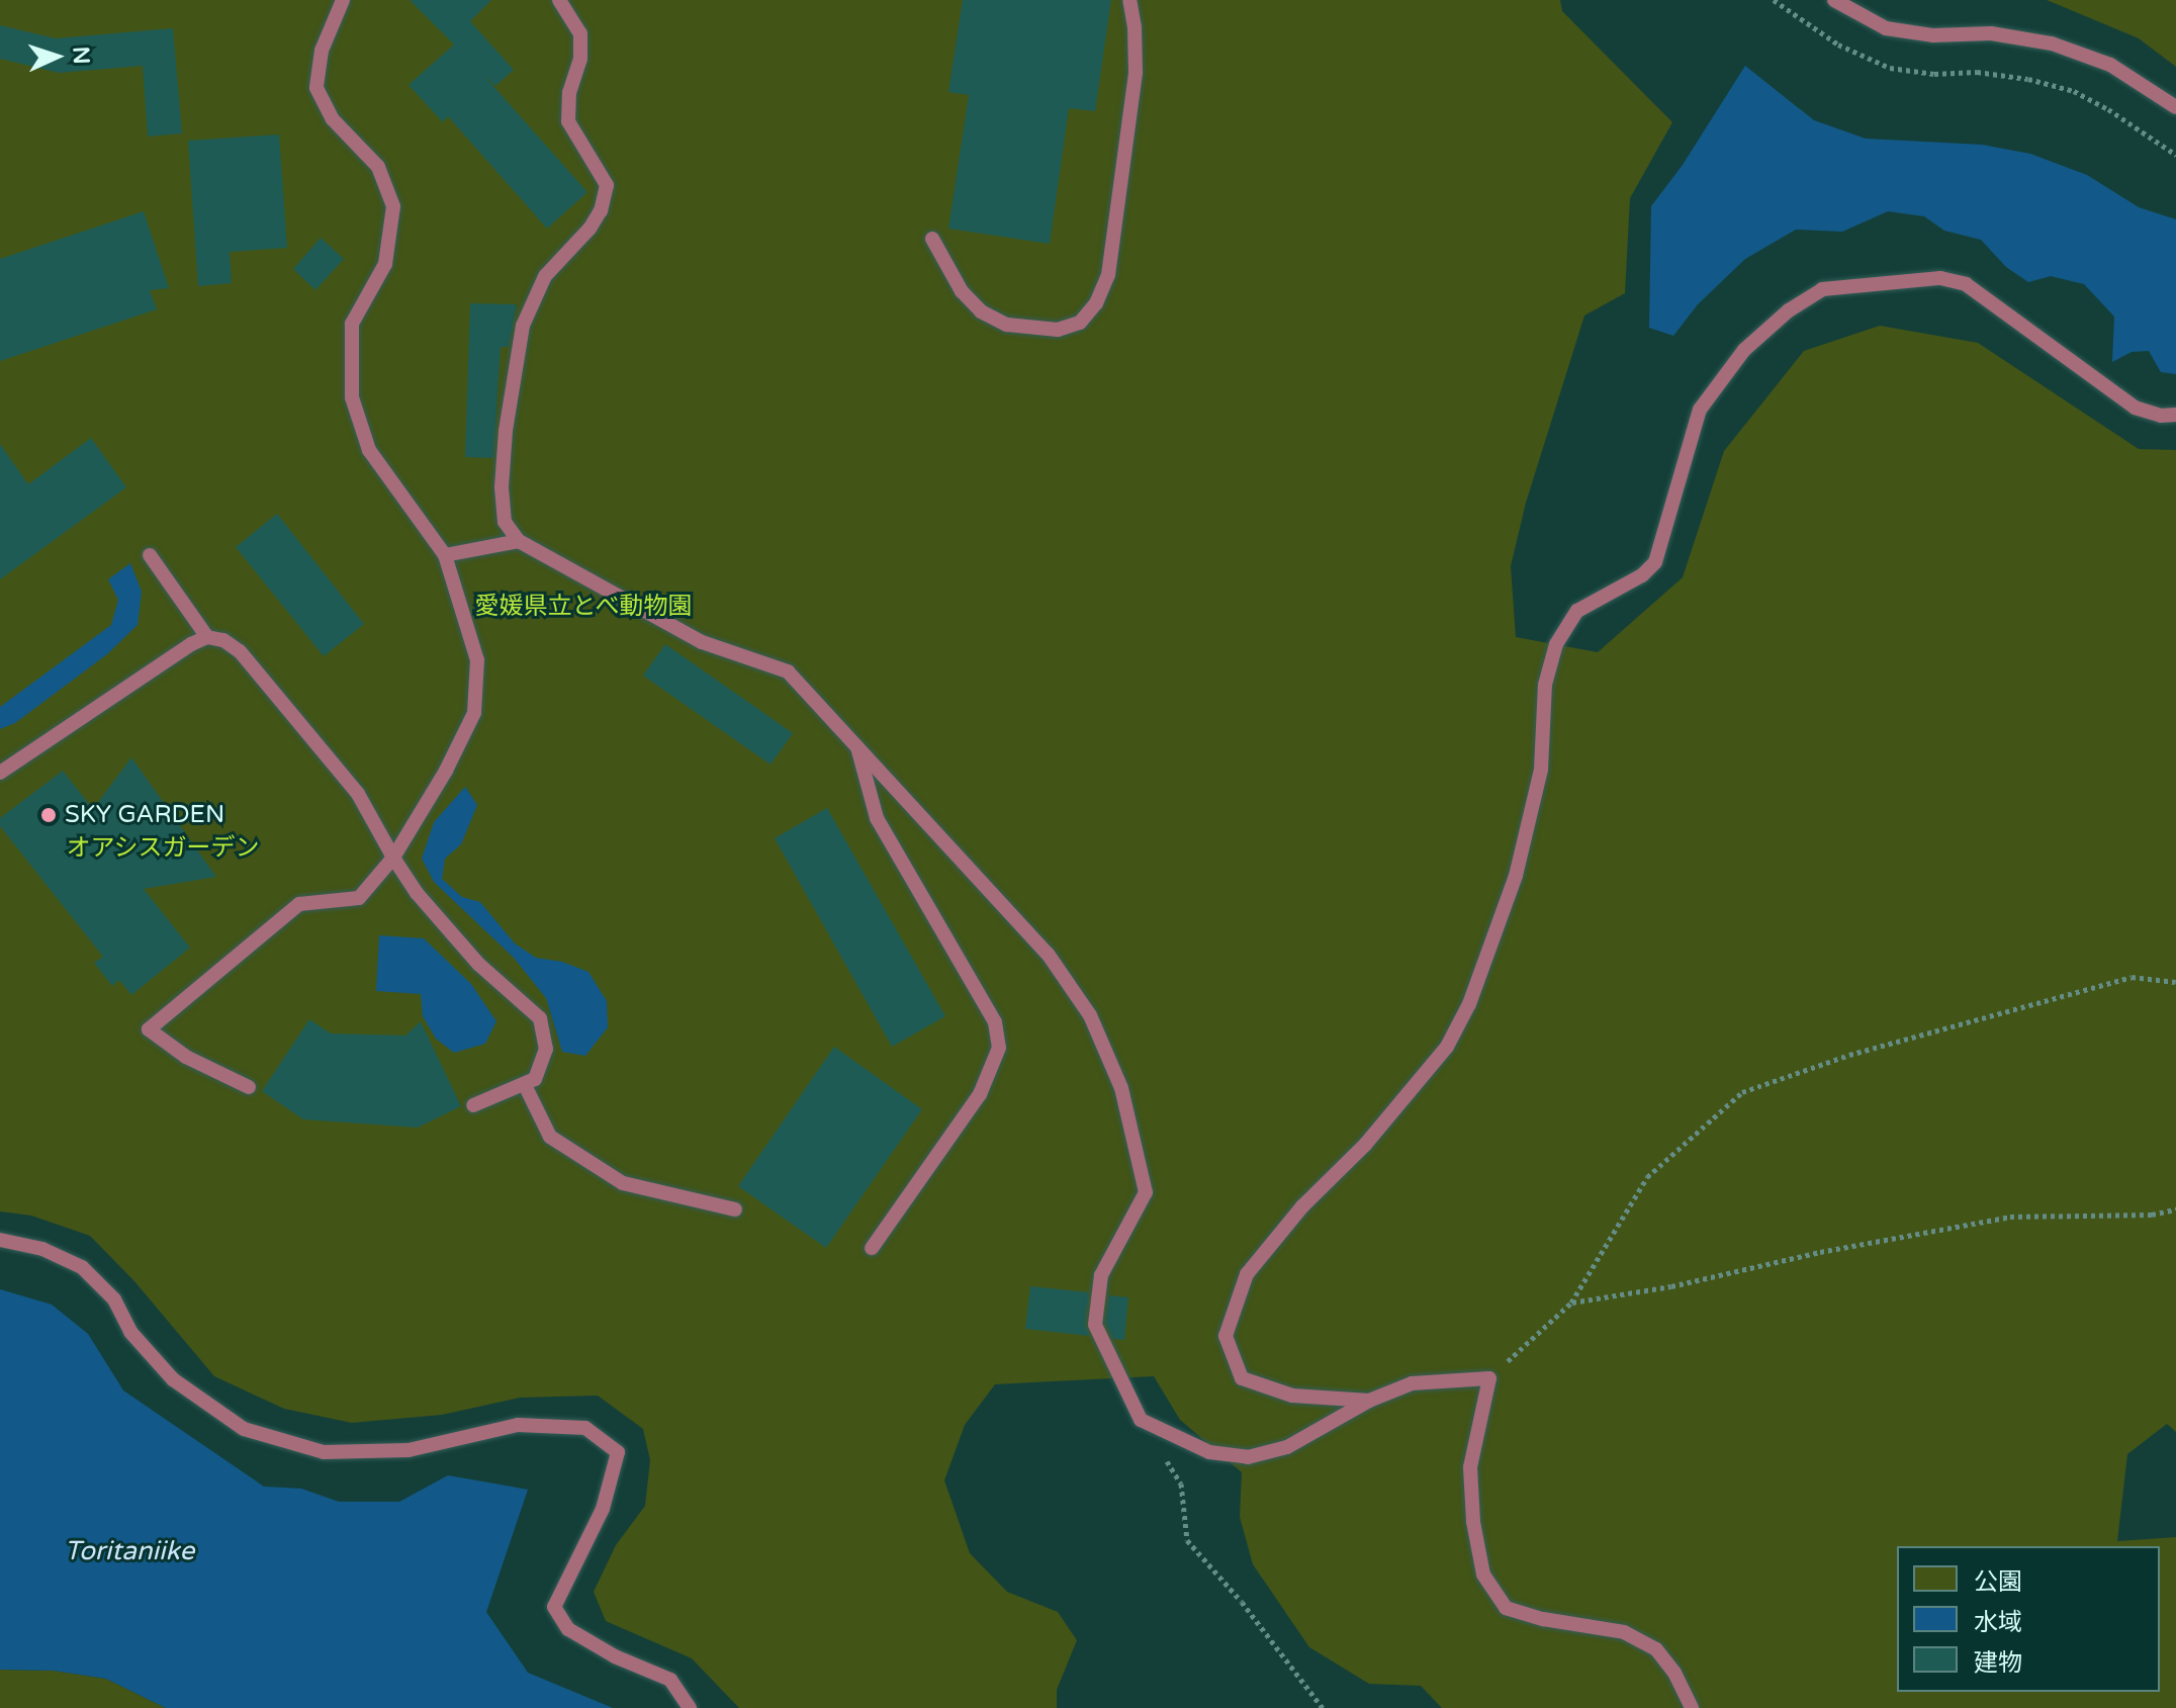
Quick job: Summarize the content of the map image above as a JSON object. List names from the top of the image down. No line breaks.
{"water":["Toritaniike"],"parks":["愛媛県立とべ動物園","オアシスガーデン"],"places":["SKY GARDEN"],"legend":["公園","水域","建物"],"north":"right"}
